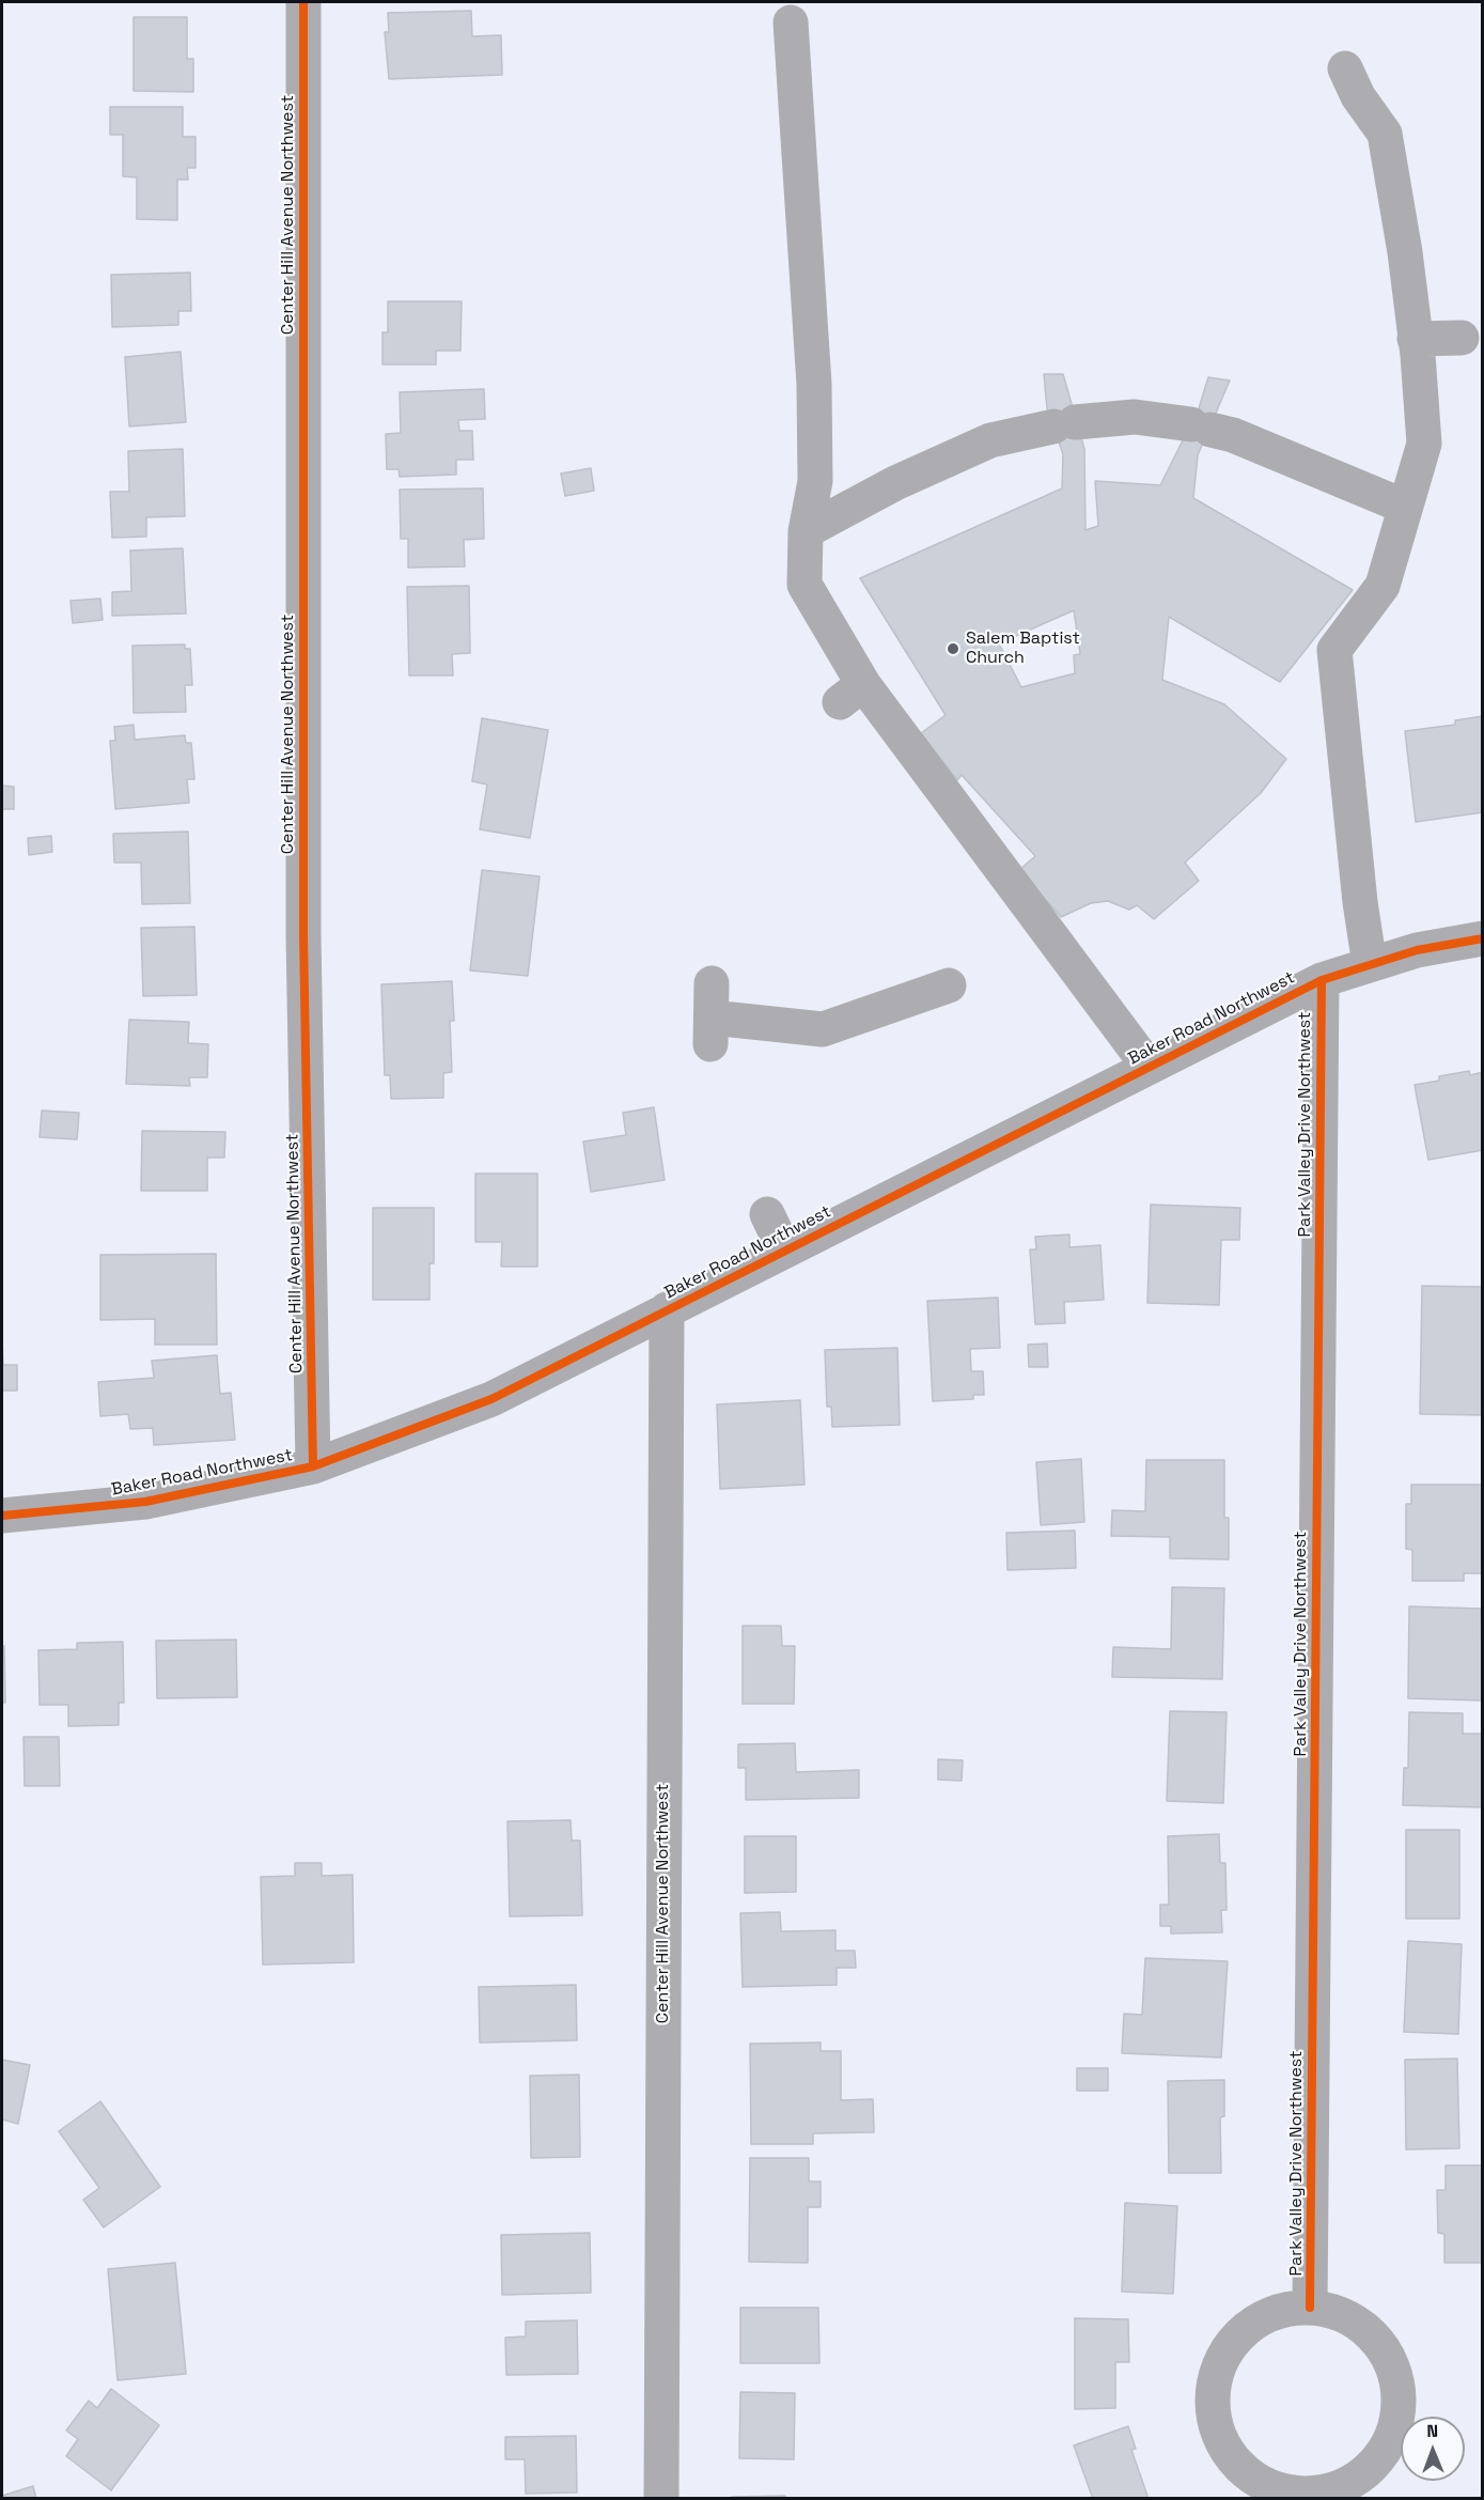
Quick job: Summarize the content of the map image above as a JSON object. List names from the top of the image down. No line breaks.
{"streets":{"street":["Center Hill Avenue Northwest","Baker Road Northwest","Park Valley Drive Northwest"]},"crossings":[["Center Hill Avenue Northwest","Baker Road Northwest"],["Baker Road Northwest","Park Valley Drive Northwest"]],"places":["Salem Baptist Church"],"north":"top"}
